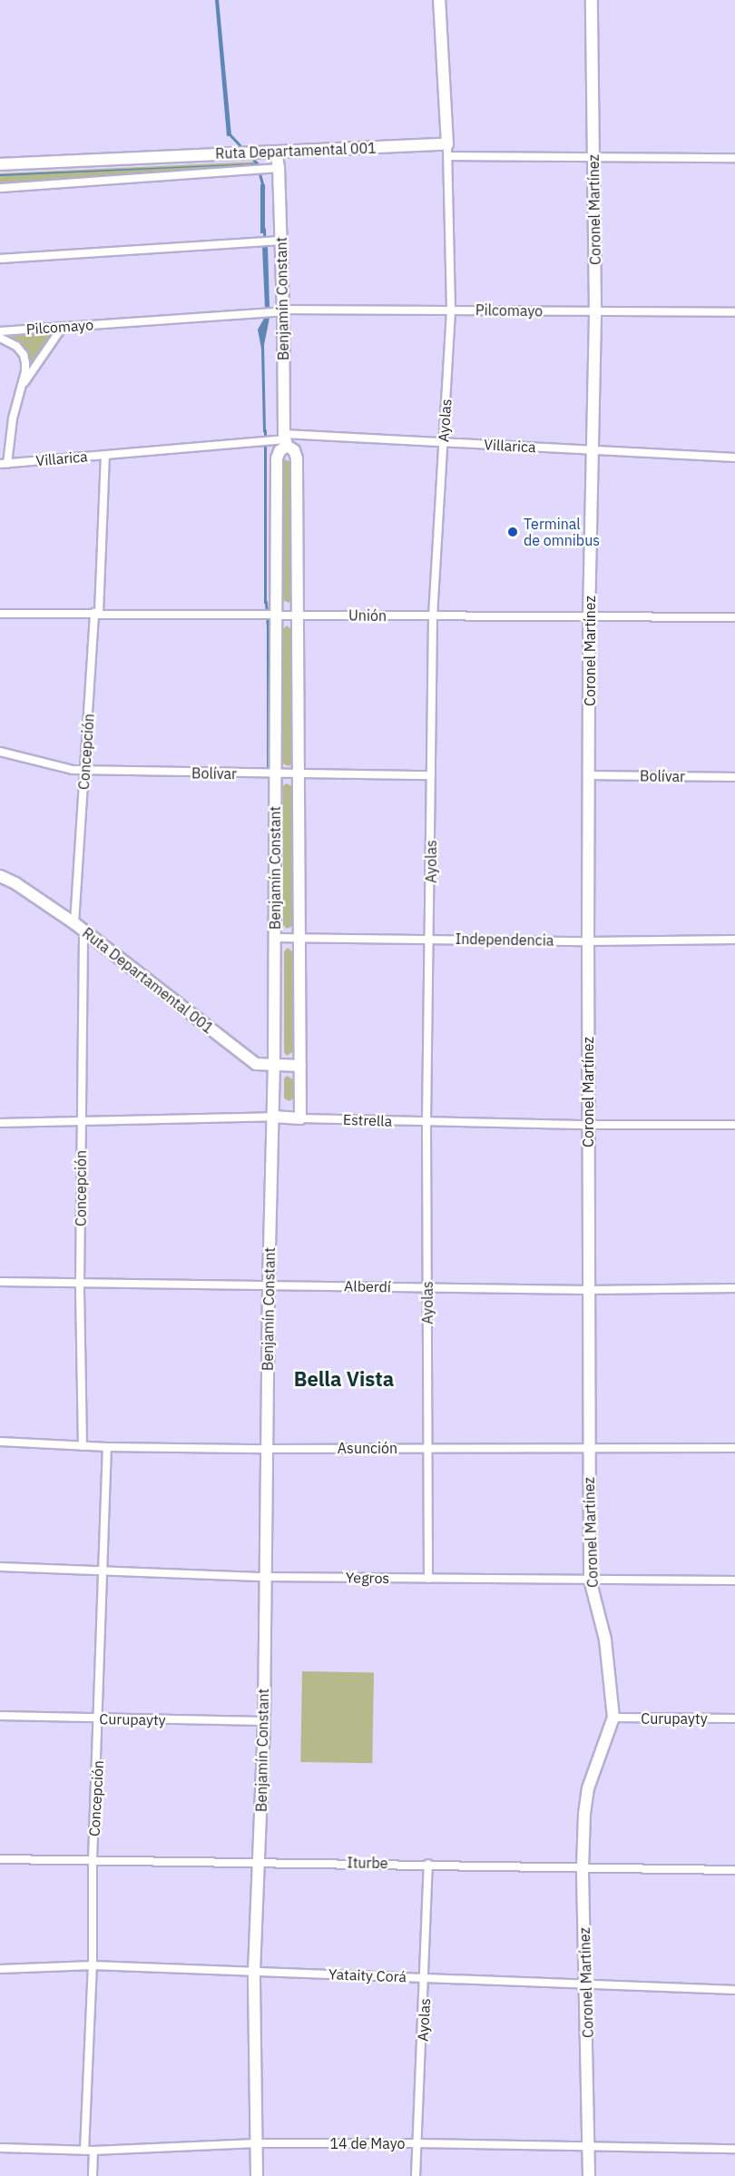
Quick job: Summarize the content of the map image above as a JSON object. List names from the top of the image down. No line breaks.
{"streets":{"street":["Ruta Departamental 001","Coronel Martínez","Benjamín Constant","Pilcomayo","Ayolas","Villarica","Unión","Concepción","Bolívar","Independencia","Estrella","Alberdí","Asunción","Yegros","Curupayty","Iturbe","Yataity Corá","14 de Mayo"]},"crossings":[["Ruta Departamental 001","Benjamín Constant"],["Ruta Departamental 001","Ayolas"],["Ruta Departamental 001","Concepción"],["Coronel Martínez","Pilcomayo"],["Coronel Martínez","Villarica"],["Coronel Martínez","Unión"],["Coronel Martínez","Bolívar"],["Coronel Martínez","Independencia"],["Coronel Martínez","Estrella"],["Coronel Martínez","Alberdí"],["Coronel Martínez","Asunción"],["Coronel Martínez","Yegros"],["Coronel Martínez","Curupayty"],["Coronel Martínez","Iturbe"],["Coronel Martínez","Yataity Corá"],["Coronel Martínez","14 de Mayo"],["Benjamín Constant","Pilcomayo"],["Benjamín Constant","Villarica"],["Benjamín Constant","Unión"],["Benjamín Constant","Bolívar"],["Benjamín Constant","Independencia"],["Benjamín Constant","Estrella"],["Benjamín Constant","Alberdí"],["Benjamín Constant","Asunción"],["Benjamín Constant","Yegros"],["Benjamín Constant","Curupayty"],["Benjamín Constant","Iturbe"],["Benjamín Constant","Yataity Corá"],["Benjamín Constant","14 de Mayo"],["Pilcomayo","Ayolas"],["Ayolas","Villarica"],["Ayolas","Unión"],["Ayolas","Bolívar"],["Ayolas","Independencia"],["Ayolas","Estrella"],["Ayolas","Alberdí"],["Ayolas","Asunción"],["Ayolas","Yegros"],["Ayolas","Iturbe"],["Ayolas","Yataity Corá"],["Ayolas","14 de Mayo"],["Villarica","Concepción"],["Unión","Concepción"],["Concepción","Bolívar"],["Concepción","Estrella"],["Concepción","Alberdí"],["Concepción","Asunción"],["Concepción","Yegros"],["Concepción","Curupayty"],["Concepción","Iturbe"],["Concepción","Yataity Corá"],["Concepción","14 de Mayo"]],"districts":["Bella Vista"],"places":["Terminal de omnibus"]}
